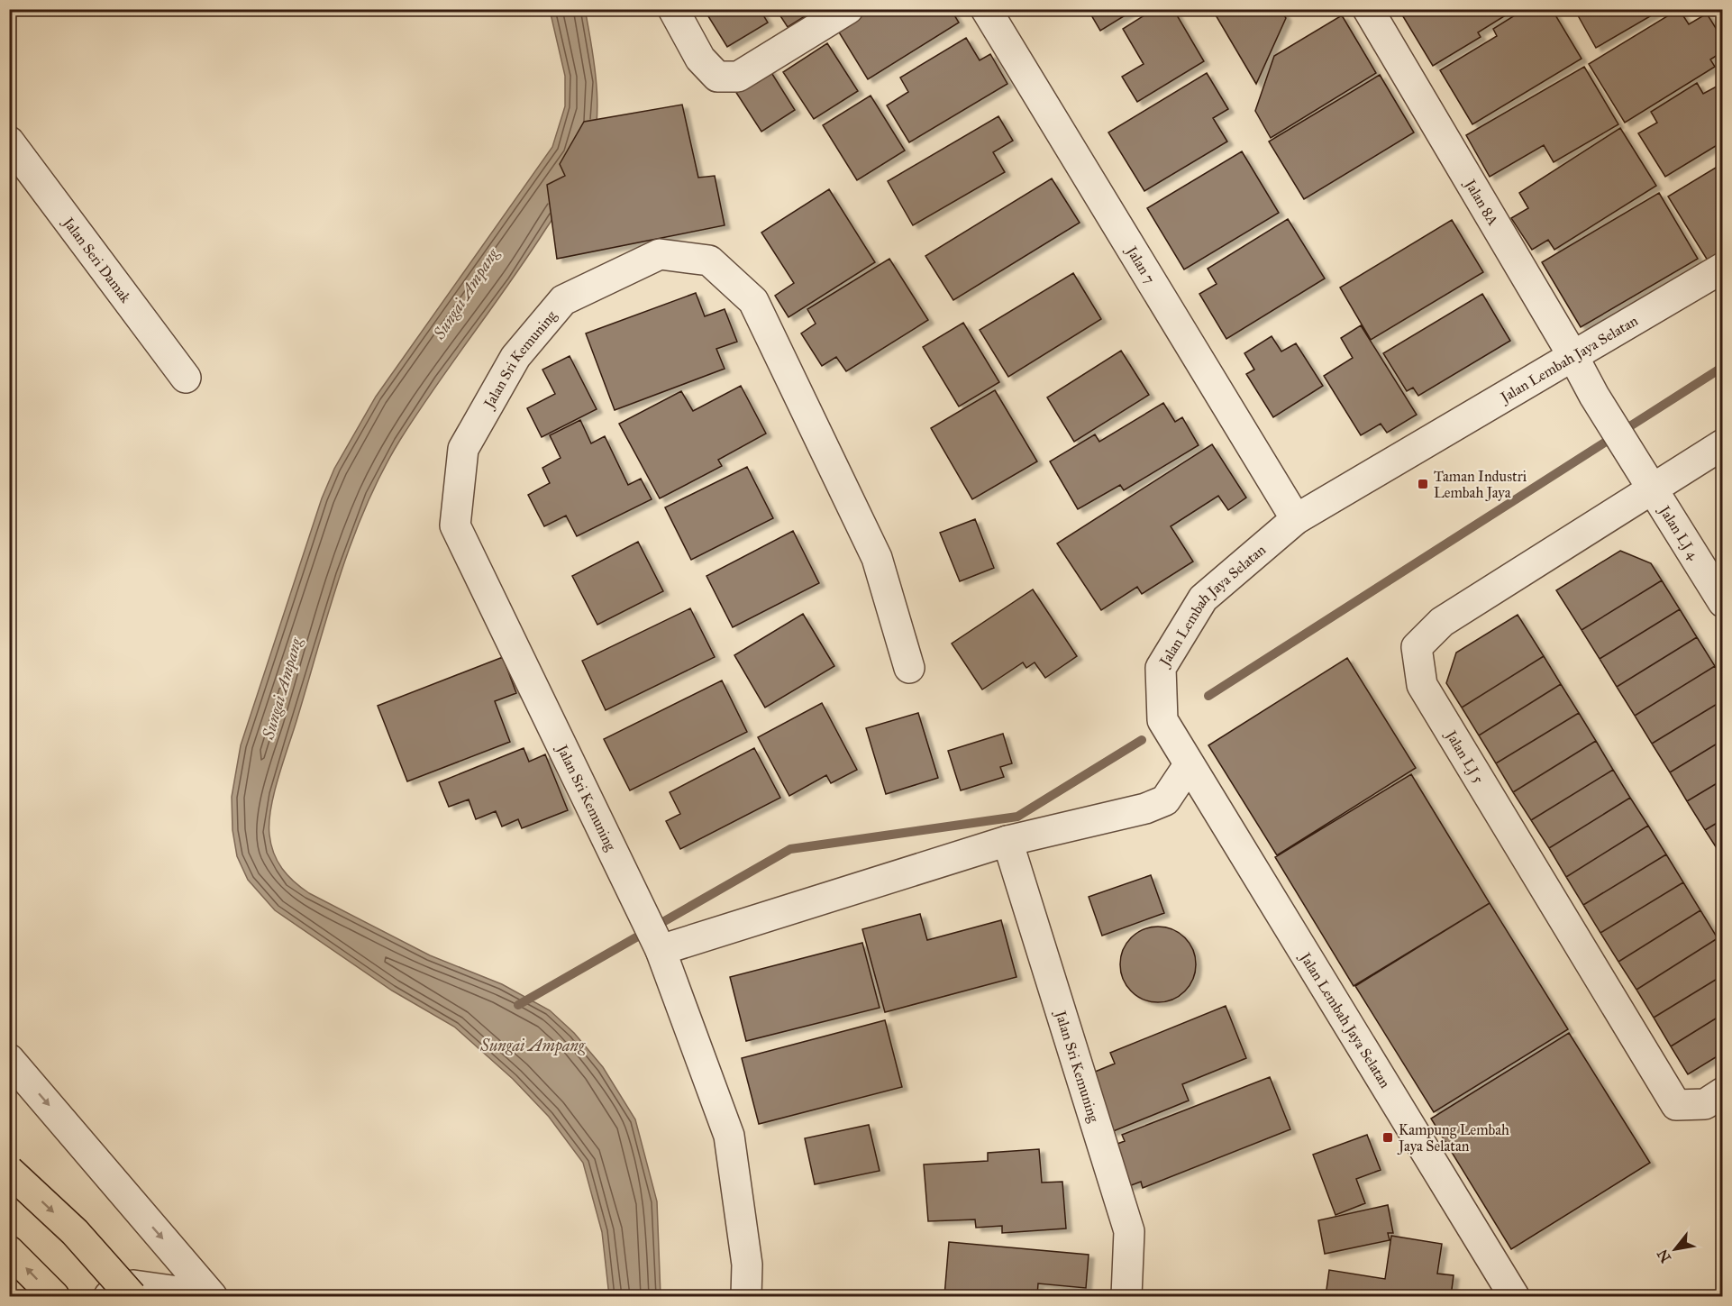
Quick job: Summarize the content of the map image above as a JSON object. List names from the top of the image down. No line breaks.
{"streets":{"street":["Jalan 8A","Jalan Seri Damak","Jalan 7","Jalan Lembah Jaya Selatan","Jalan Sri Kemuning","Jalan LJ 4","Jalan LJ 5"]},"crossings":[["Jalan 8A","Jalan Lembah Jaya Selatan"],["Jalan 8A","Jalan LJ 4"],["Jalan 7","Jalan Lembah Jaya Selatan"],["Jalan LJ 4","Jalan LJ 5"]],"water":["Sungai Ampang"],"places":{"transit":["Taman Industri Lembah Jaya","Kampung Lembah Jaya Selatan"]},"north":"bottom left"}
